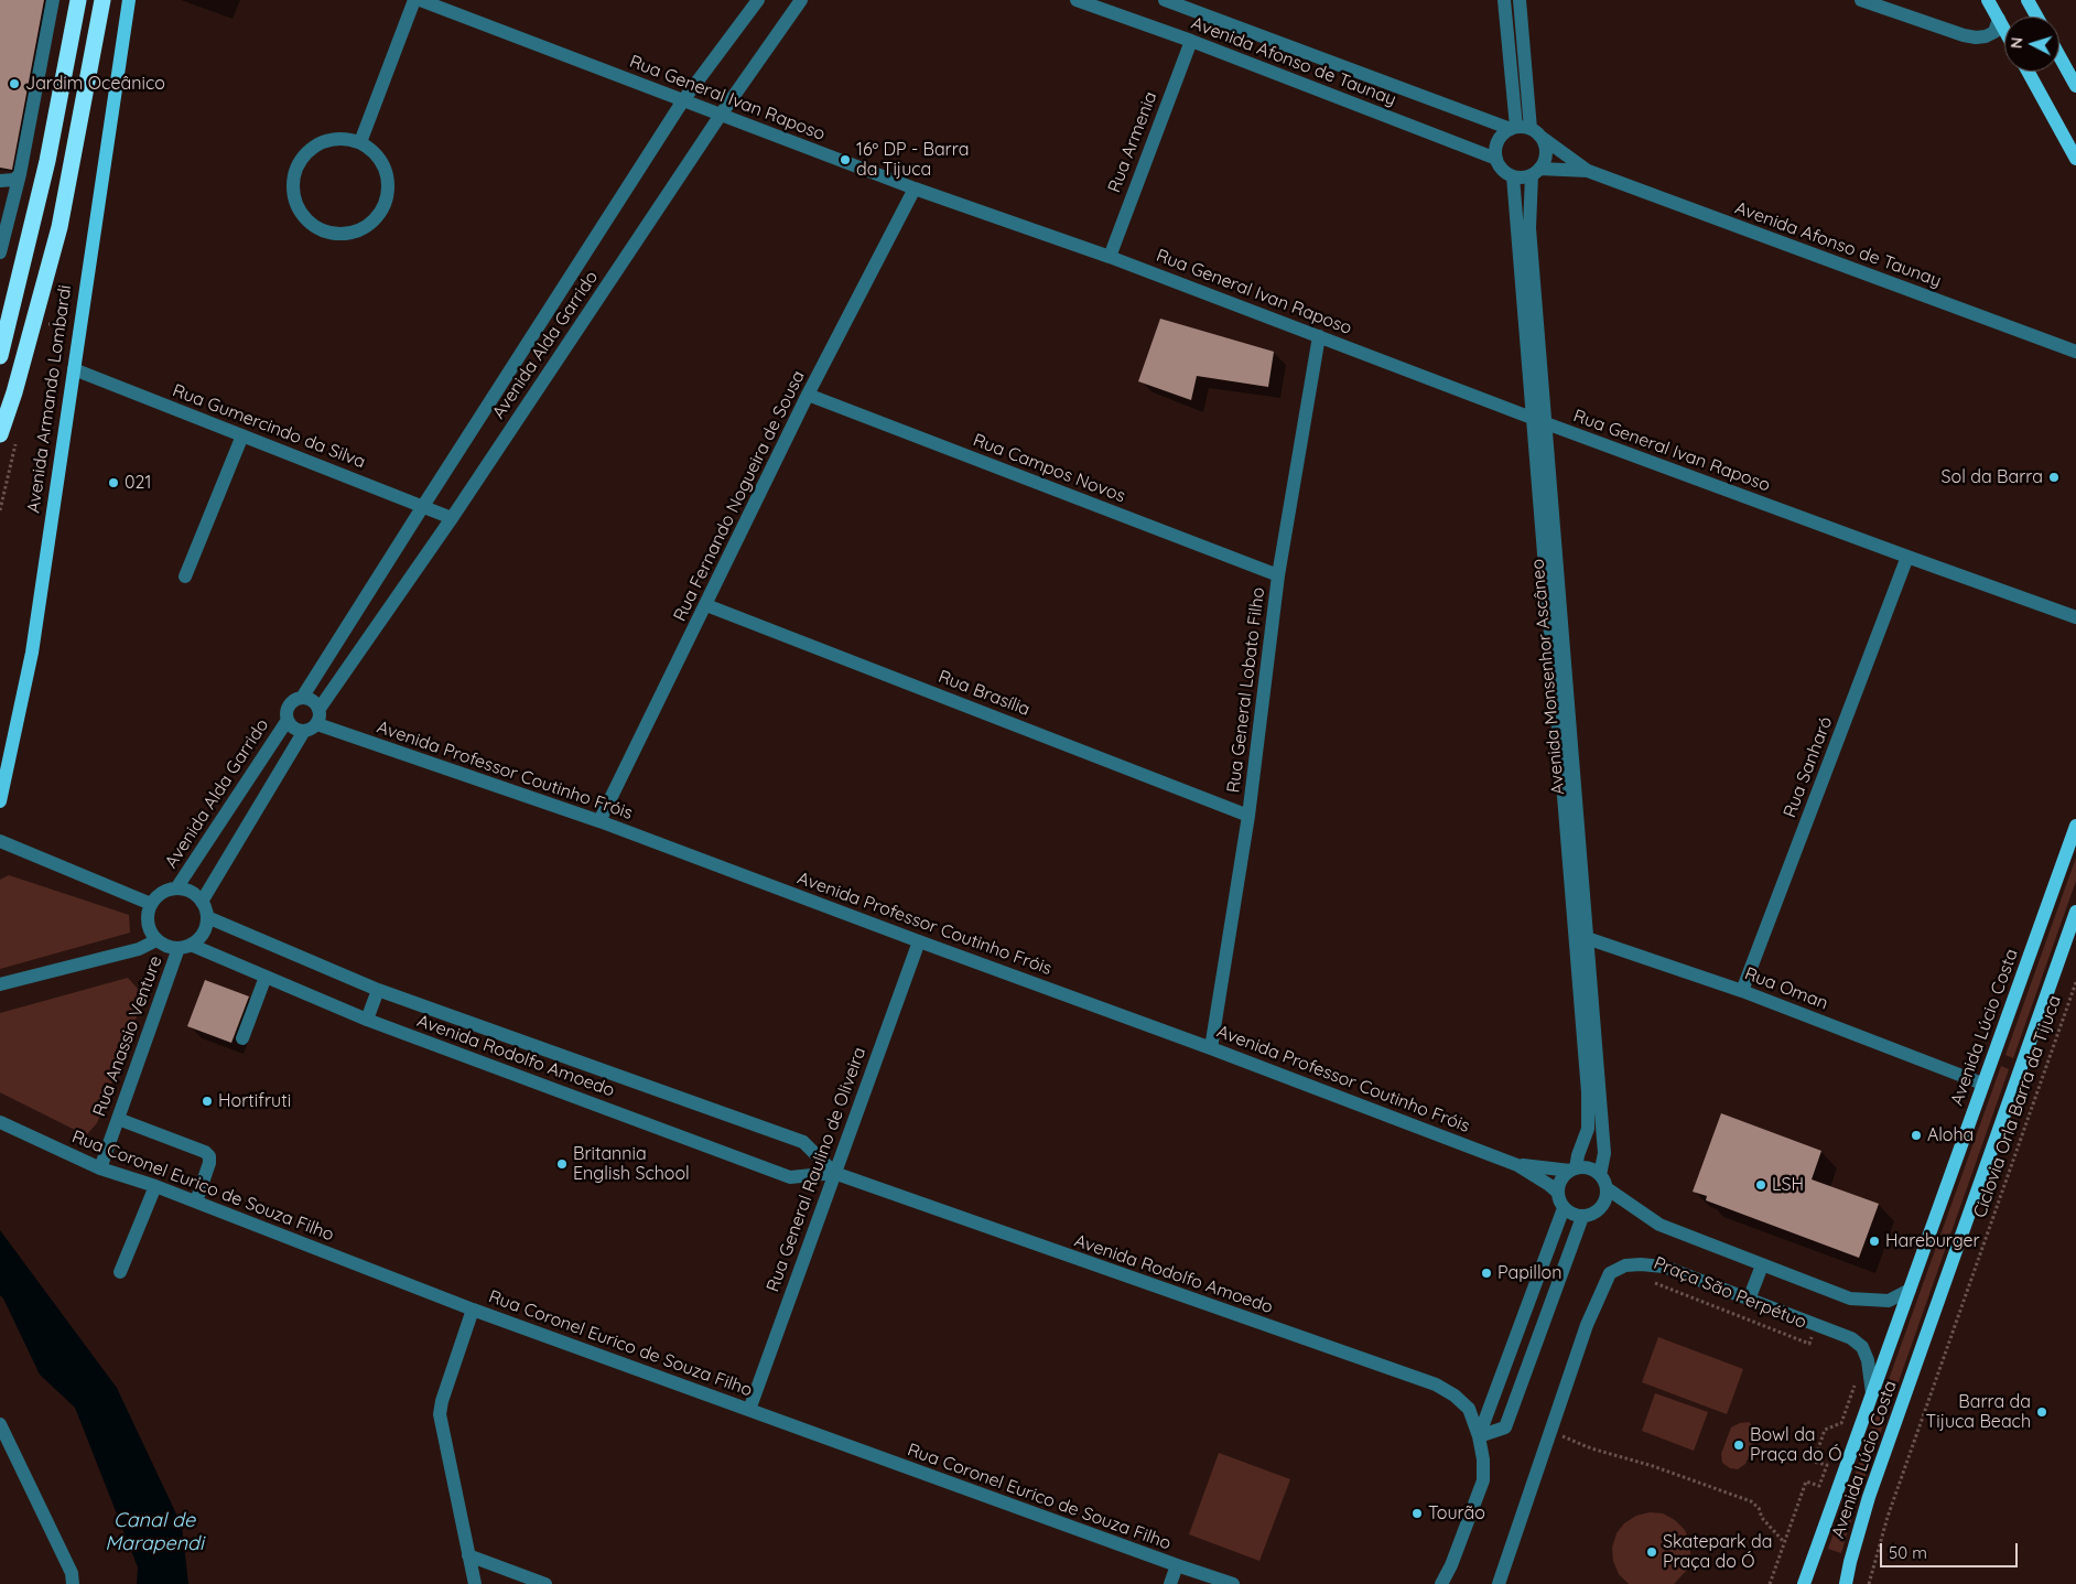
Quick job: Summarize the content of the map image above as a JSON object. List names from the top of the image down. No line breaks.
{"streets":{"main road":["Avenida Armando Lombardi","Avenida Lúcio Costa"],"street":["Avenida Afonso de Taunay","Rua General Ivan Raposo","Rua Armenia","Avenida Alda Garrido","Rua Gumercindo da Silva","Rua Campos Novos","Rua Fernando Nogueira de Sousa","Avenida Monsenhor Ascâneo","Rua General Lobato Filho","Rua Brasília","Rua Sanharó","Avenida Professor Coutinho Fróis","Rua Oman","Rua Anassio Venture","Avenida Rodolfo Amoedo","Rua General Raulino de Oliveira","Rua Coronel Eurico de Souza Filho","Praça São Perpétuo"],"path":["Ciclovia Orla Barra da Tijuca"]},"crossings":[["Avenida Afonso de Taunay","Rua Armenia"],["Avenida Afonso de Taunay","Avenida Monsenhor Ascâneo"],["Rua General Ivan Raposo","Rua Armenia"],["Rua General Ivan Raposo","Avenida Alda Garrido"],["Rua General Ivan Raposo","Rua Fernando Nogueira de Sousa"],["Rua General Ivan Raposo","Avenida Monsenhor Ascâneo"],["Rua General Ivan Raposo","Rua General Lobato Filho"],["Rua General Ivan Raposo","Rua Sanharó"],["Avenida Alda Garrido","Rua Gumercindo da Silva"],["Avenida Alda Garrido","Avenida Professor Coutinho Fróis"],["Avenida Alda Garrido","Rua Anassio Venture"],["Avenida Alda Garrido","Avenida Rodolfo Amoedo"],["Avenida Armando Lombardi","Rua Gumercindo da Silva"],["Rua Campos Novos","Rua Fernando Nogueira de Sousa"],["Rua Campos Novos","Rua General Lobato Filho"],["Rua Fernando Nogueira de Sousa","Rua Brasília"],["Rua Fernando Nogueira de Sousa","Avenida Professor Coutinho Fróis"],["Avenida Monsenhor Ascâneo","Avenida Professor Coutinho Fróis"],["Avenida Monsenhor Ascâneo","Rua Oman"],["Rua General Lobato Filho","Rua Brasília"],["Rua General Lobato Filho","Avenida Professor Coutinho Fróis"],["Rua Sanharó","Rua Oman"],["Avenida Professor Coutinho Fróis","Rua General Raulino de Oliveira"],["Rua Oman","Avenida Lúcio Costa"],["Avenida Lúcio Costa","Praça São Perpétuo"],["Rua Anassio Venture","Avenida Rodolfo Amoedo"],["Rua Anassio Venture","Rua Coronel Eurico de Souza Filho"],["Avenida Rodolfo Amoedo","Rua General Raulino de Oliveira"],["Rua General Raulino de Oliveira","Rua Coronel Eurico de Souza Filho"]],"water":["Canal de Marapendi"],"places":["Jardim Oceânico","16º DP - Barra da Tijuca","Sol da Barra","021","Hortifruti","Aloha","Britannia English School","LSH","Hareburger","Papillon","Barra da Tijuca Beach","Bowl da Praça do Ó","Tourão","Skatepark da Praça do Ó"],"scale_bar":"50 m","north":"left"}
